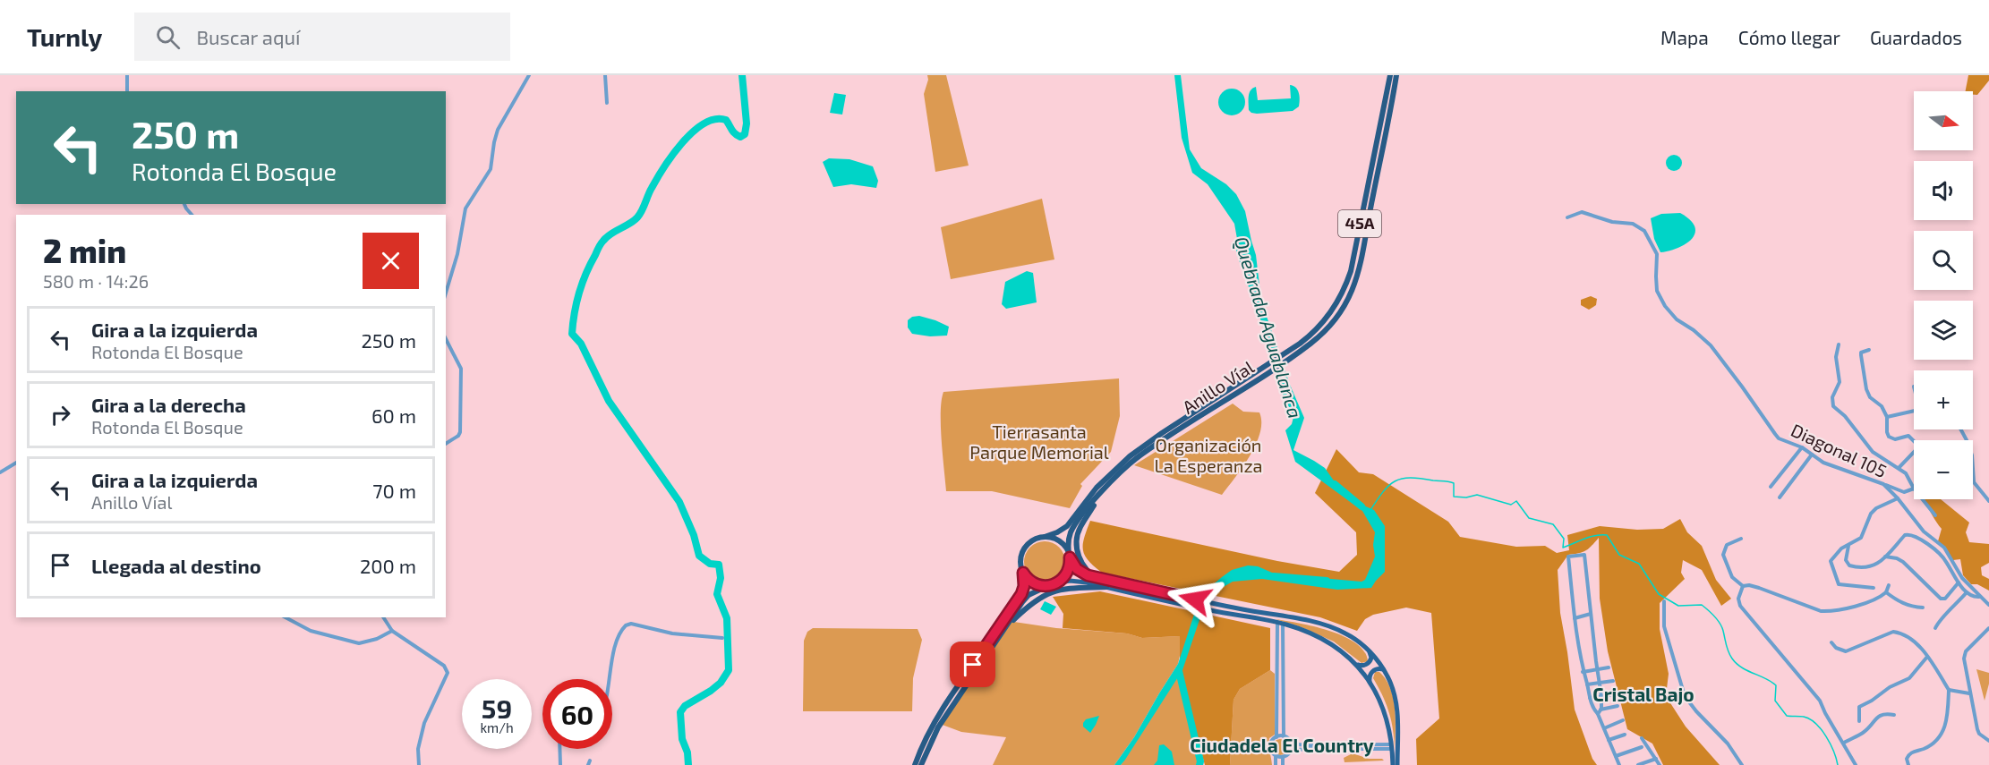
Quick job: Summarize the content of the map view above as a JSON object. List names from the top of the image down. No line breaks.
{"streets":{"highway":["45A","Anillo Víal"],"street":["Diagonal 105"]},"districts":["Cristal Bajo","Ciudadela El Country"],"water":["Quebrada Aguablanca"],"parks":["Tierrasanta Parque Memorial","Organización La Esperanza"],"north":"right","page":{"header":"Turnly","search":"Buscar aquí","nav":["Mapa","Cómo llegar","Guardados"],"map_buttons":["+","−"],"turn":["250 m","Rotonda El Bosque"],"heading":["2 min","580 m · 14:26"],"list":[{"name":"Gira a la izquierda","note":"Rotonda El Bosque","value":"250 m"},{"name":"Gira a la derecha","note":"Rotonda El Bosque","value":"60 m"},{"name":"Gira a la izquierda","note":"Anillo Víal","value":"70 m"},{"name":"Llegada al destino","value":"200 m"}],"speed":"59 km/h","limit":"60"}}
